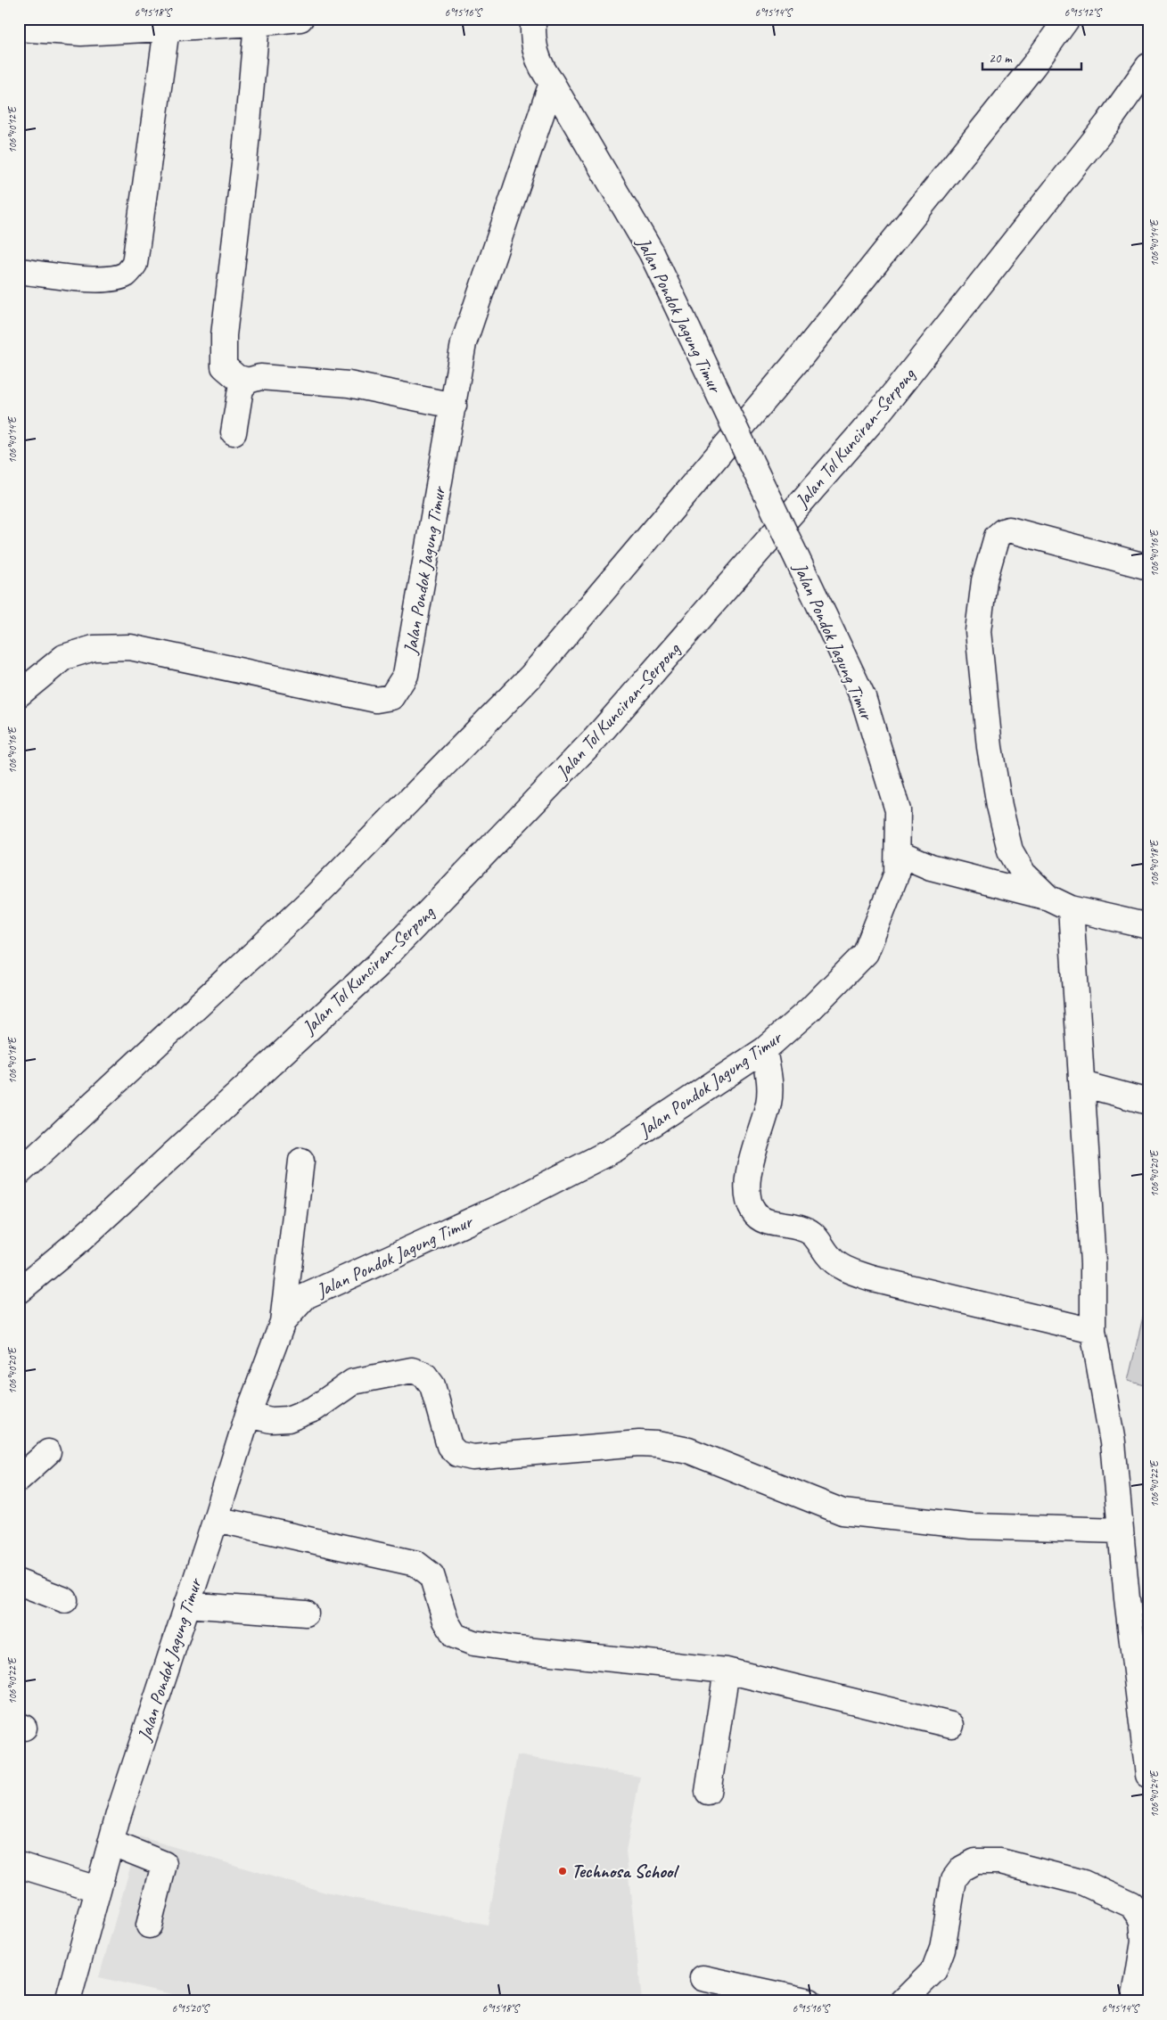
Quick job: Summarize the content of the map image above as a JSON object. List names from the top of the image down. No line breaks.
{"streets":{"main road":["Jalan Pondok Jagung Timur","Jalan Tol Kunciran–Serpong"]},"places":["Technosa School"],"scale_bar":"20 m","coordinates":["6°15'18\"S","6°15'16\"S","6°15'14\"S","6°15'12\"S","106°40'12\"E","106°40'14\"E","106°40'16\"E","106°40'18\"E","106°40'20\"E","106°40'22\"E","106°40'24\"E","6°15'20\"S"]}
